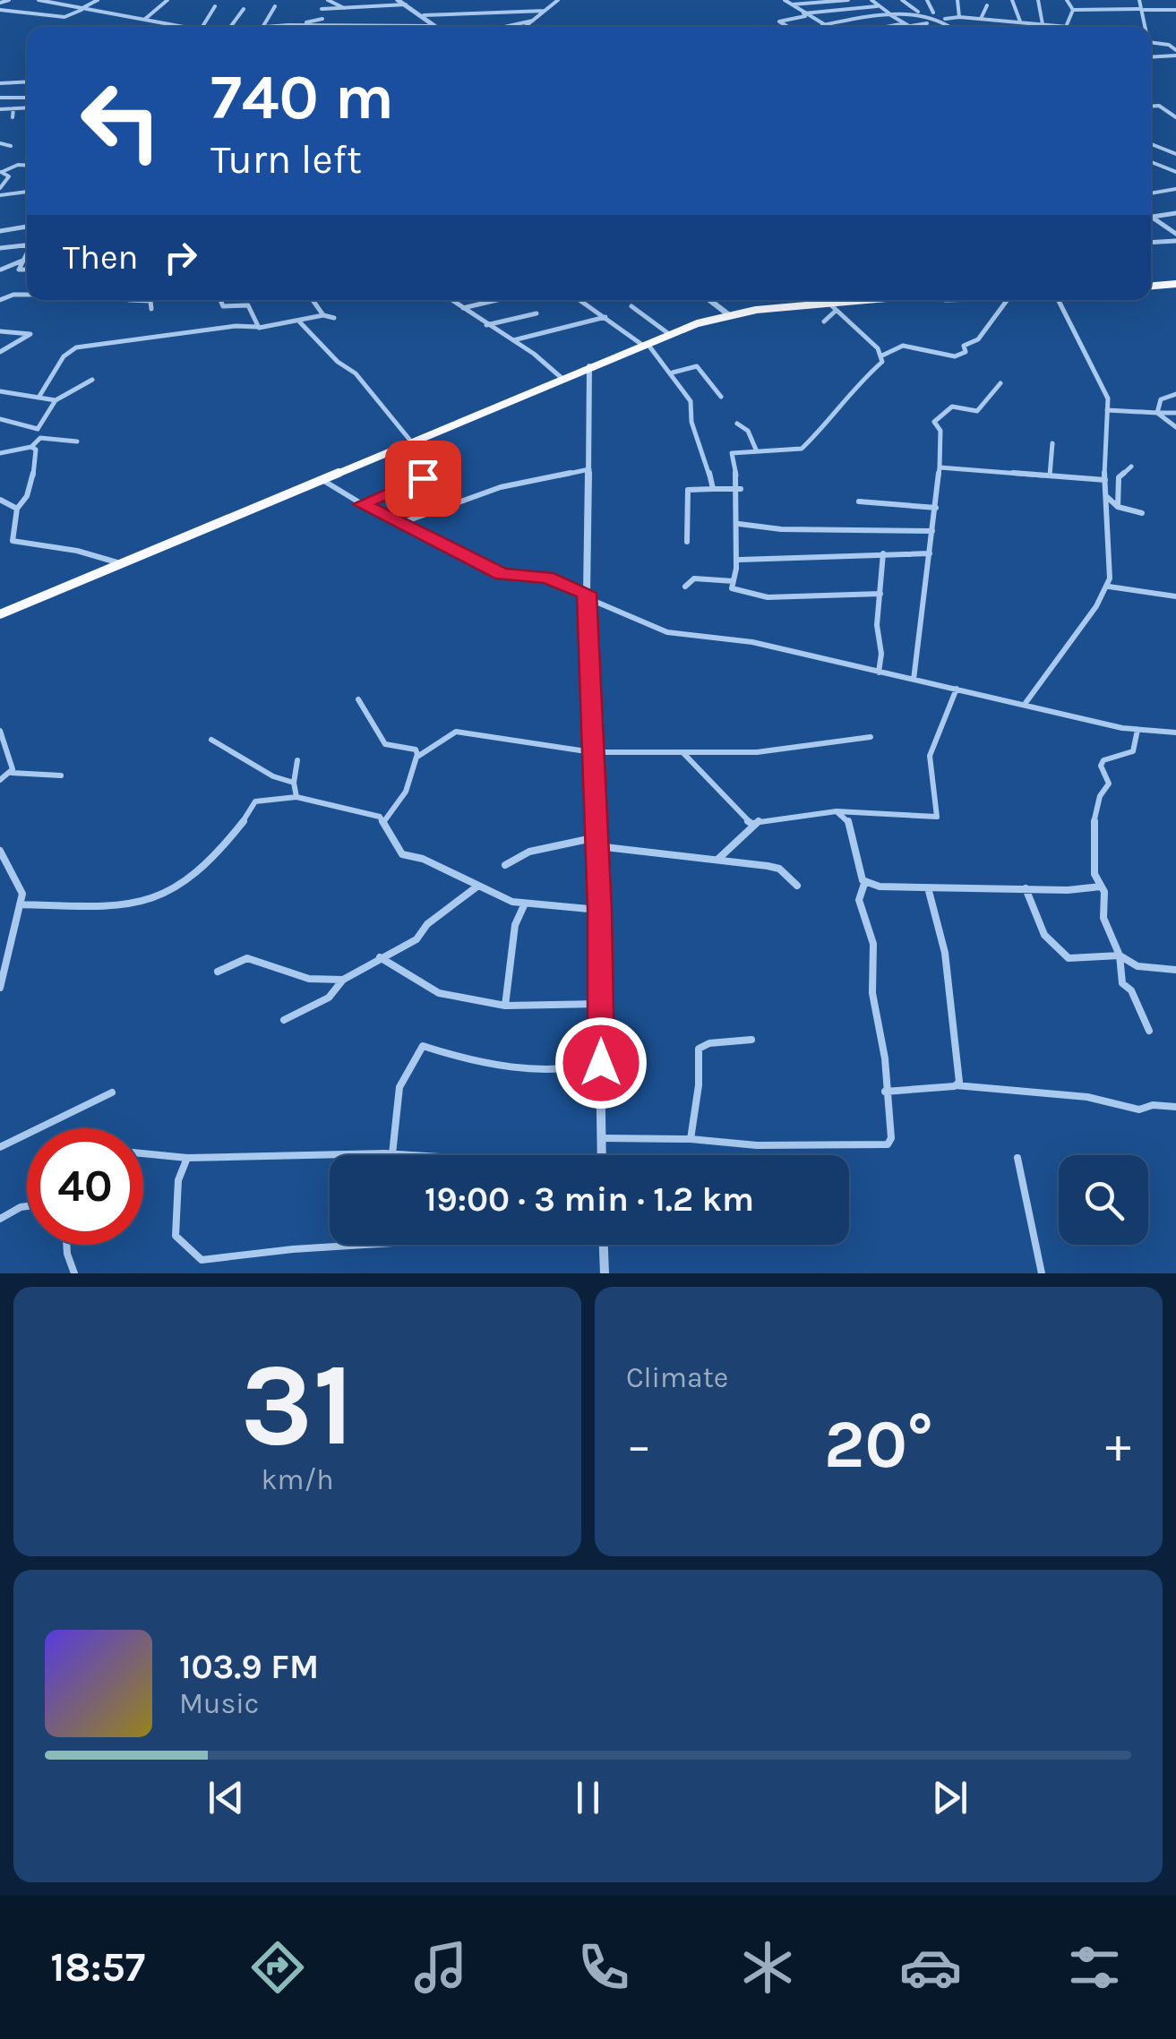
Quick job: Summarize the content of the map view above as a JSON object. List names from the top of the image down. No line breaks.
{"page":{"turn":["740 m","Turn left"],"then":"Then","limit":"40","trip":"19:00 · 3 min · 1.2 km","tile":[["31","km/h"],"Climate"],"heat":["−","20°","+"],"song":["103.9 FM","Music"],"tabs":"18:57"}}
